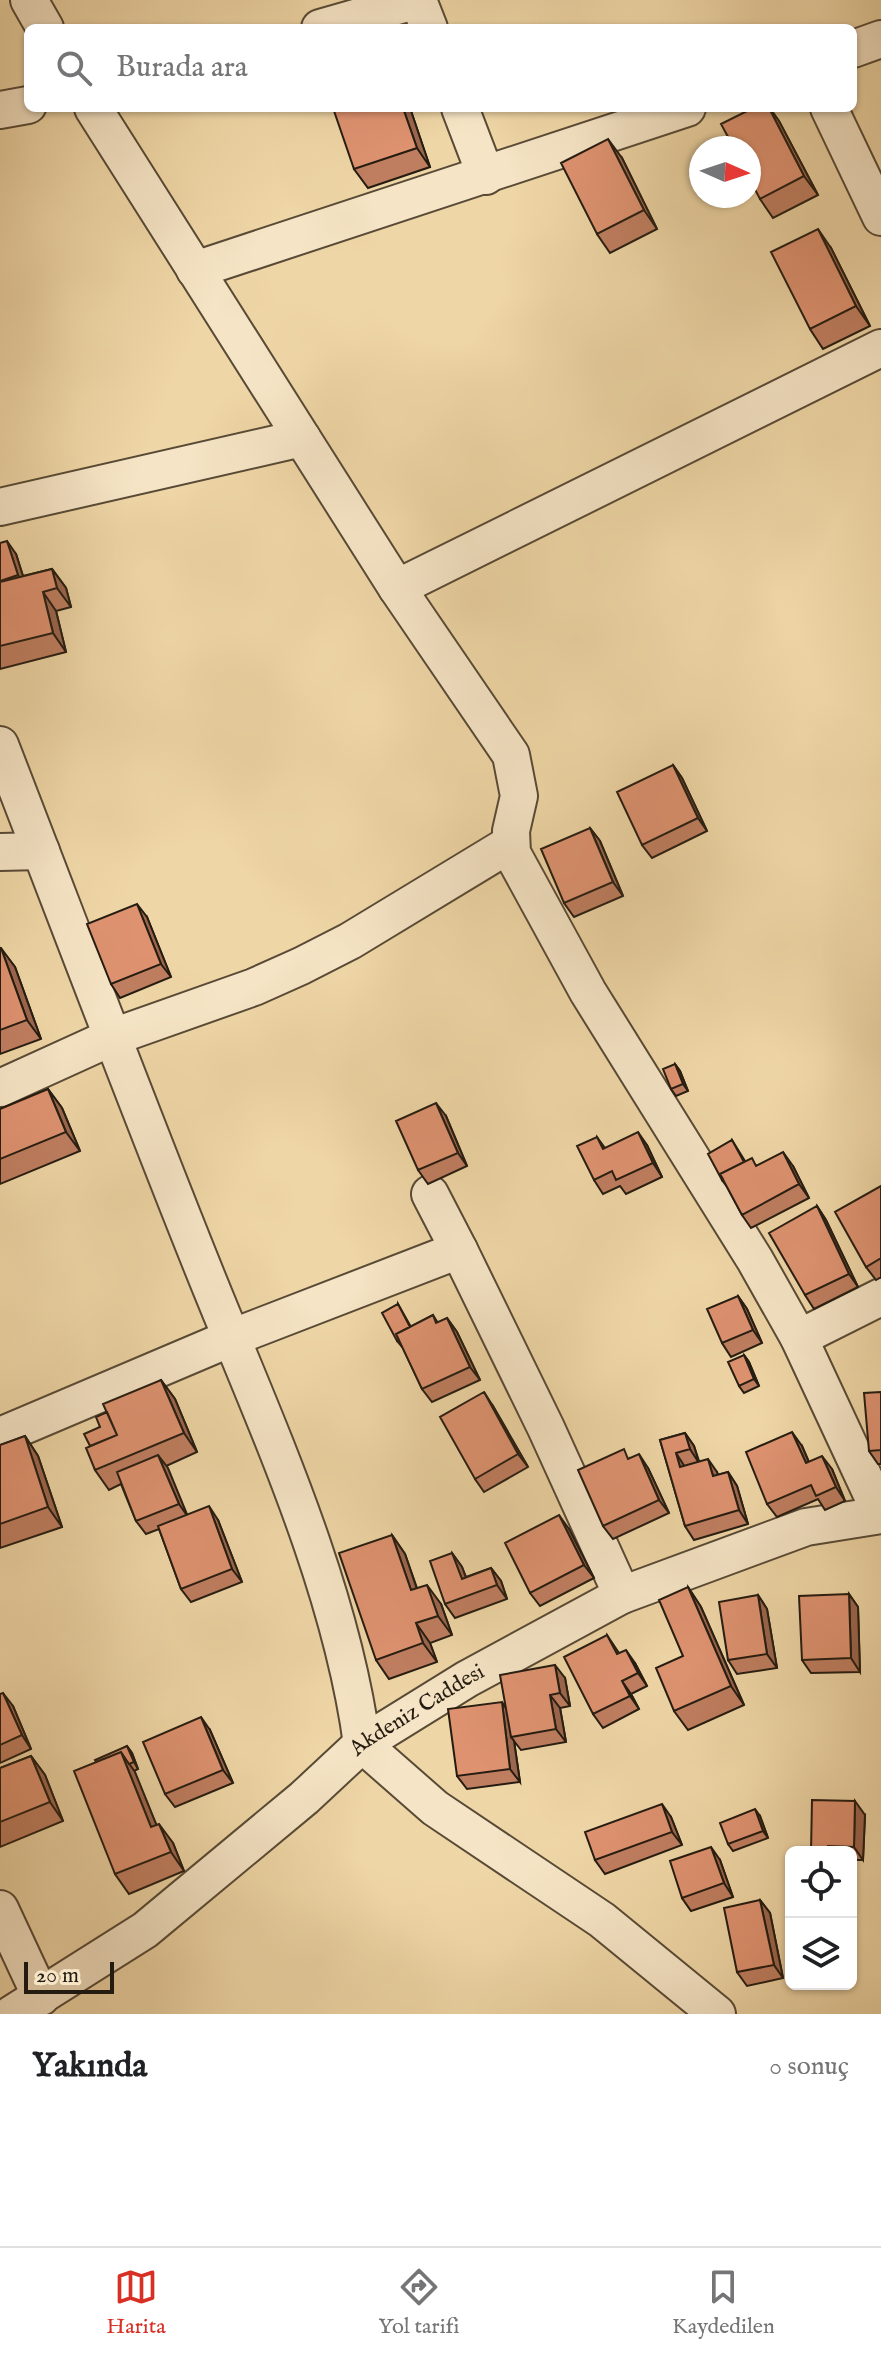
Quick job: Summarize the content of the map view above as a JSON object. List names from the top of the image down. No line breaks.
{"streets":{"street":["Akdeniz Caddesi"]},"scale_bar":"20 m","north":"right","page":{"search":"Burada ara","scale":"20 m","heading":["Yakında","0 sonuç"],"nav":["Harita","Yol tarifi","Kaydedilen"]}}
